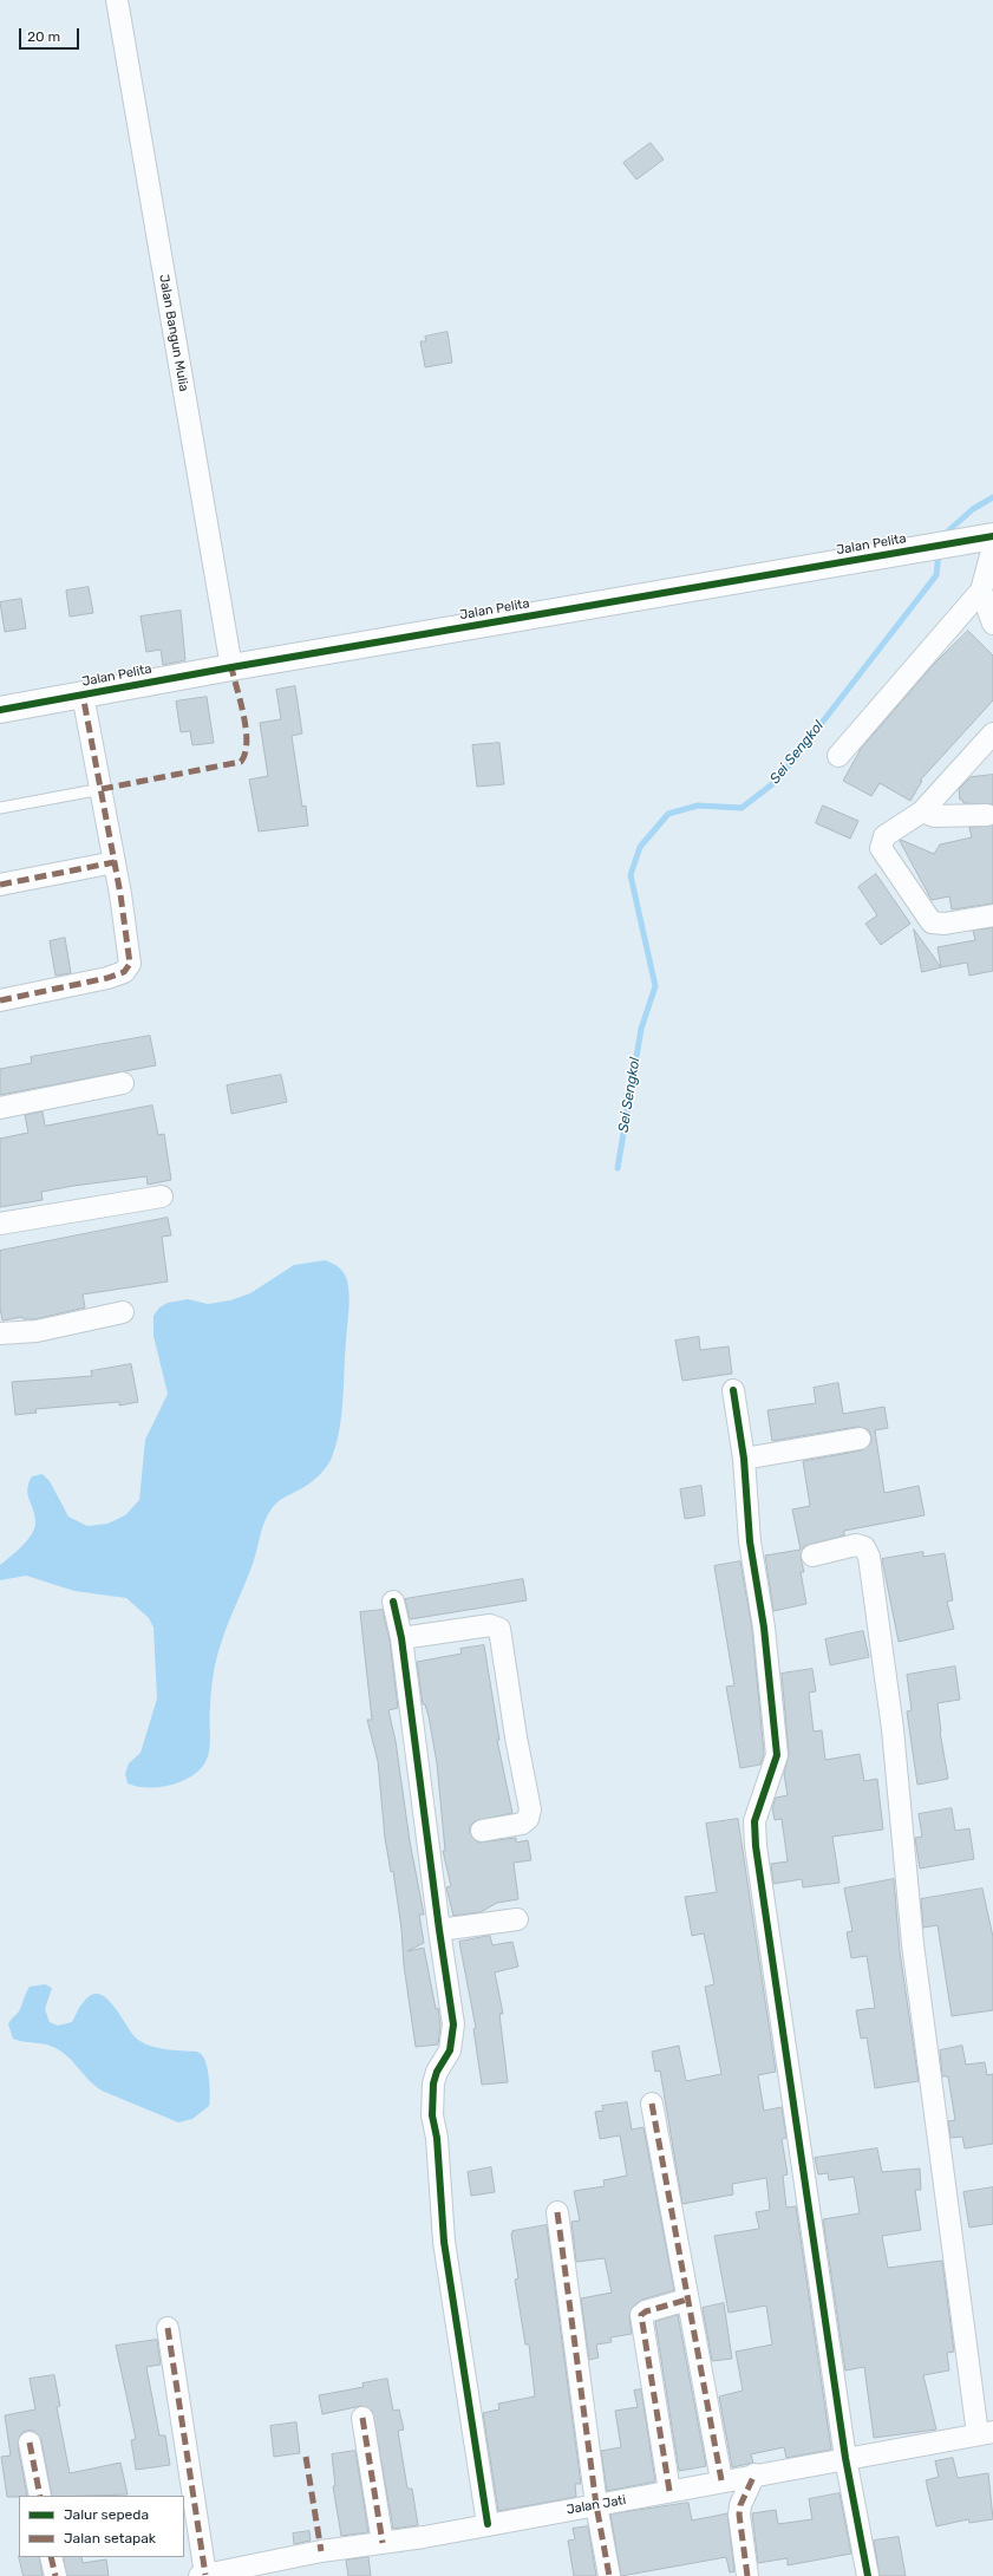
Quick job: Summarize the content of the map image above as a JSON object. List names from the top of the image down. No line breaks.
{"streets":{"street":["Jalan Bangun Mulia","Jalan Pelita","Jalan Jati"]},"crossings":[["Jalan Bangun Mulia","Jalan Pelita"]],"water":["Sei Sengkol"],"legend":["Jalur sepeda","Jalan setapak"],"scale_bar":"20 m"}
